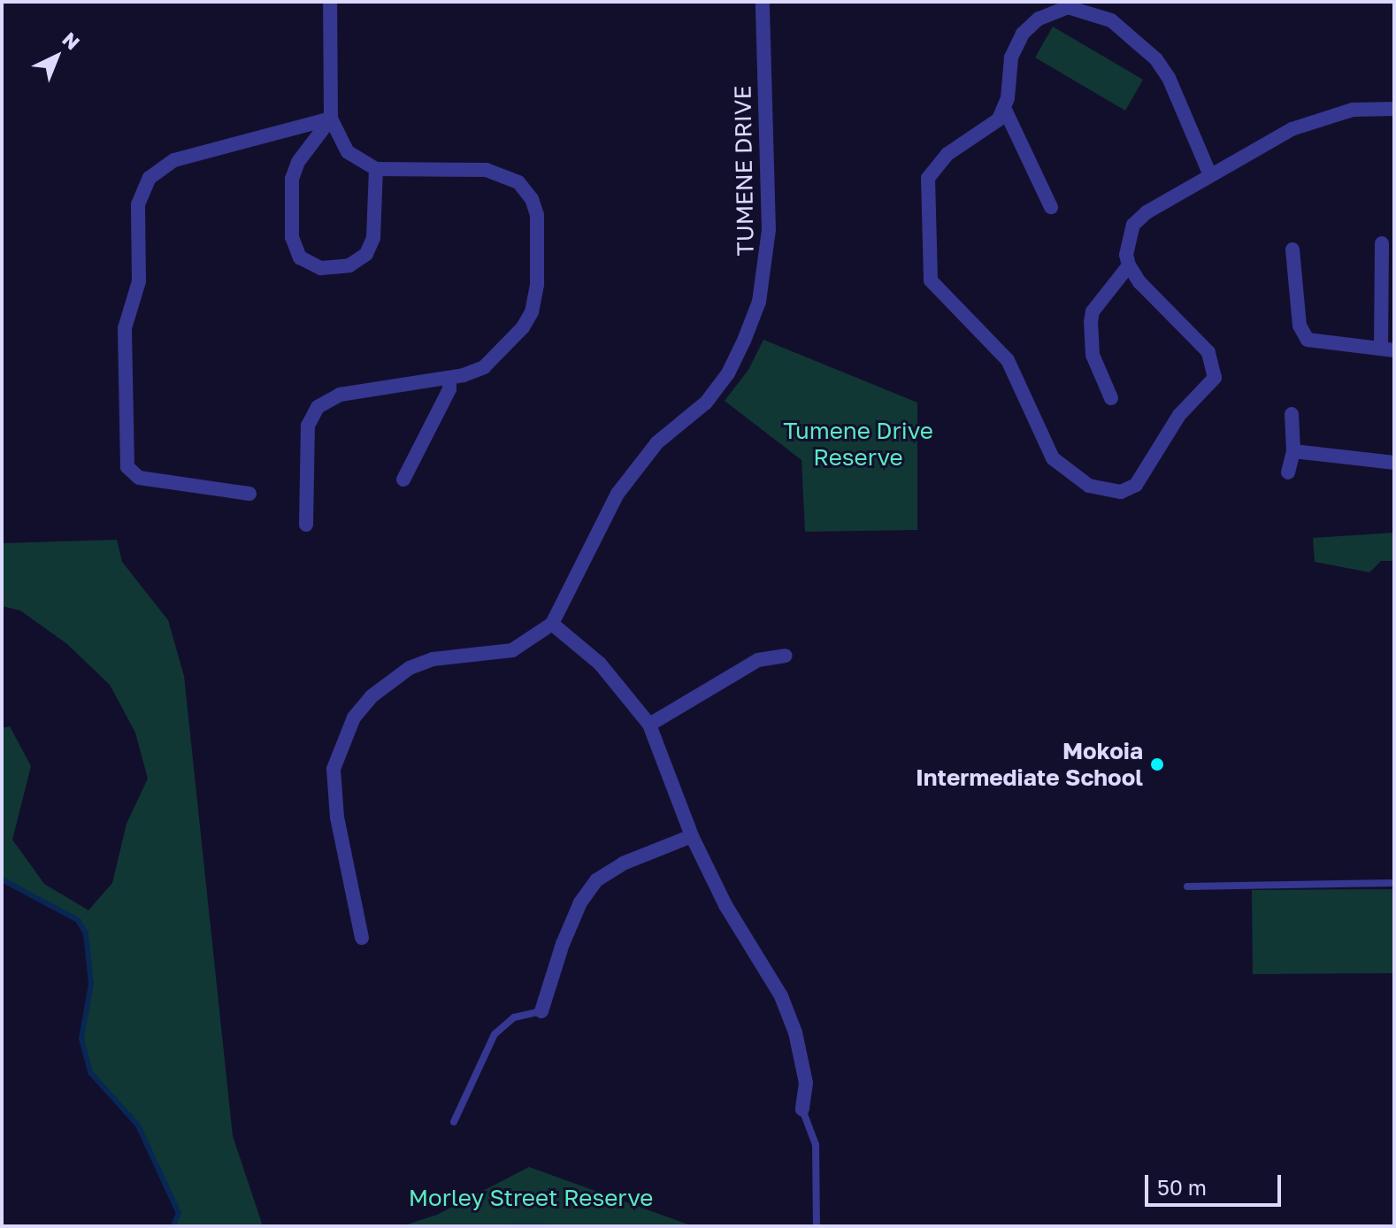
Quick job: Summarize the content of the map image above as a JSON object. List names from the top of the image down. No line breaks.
{"streets":{"street":["TUMENE DRIVE"]},"parks":["Tumene Drive Reserve","Morley Street Reserve"],"places":["Mokoia Intermediate School"],"scale_bar":"50 m","north":"top right"}
